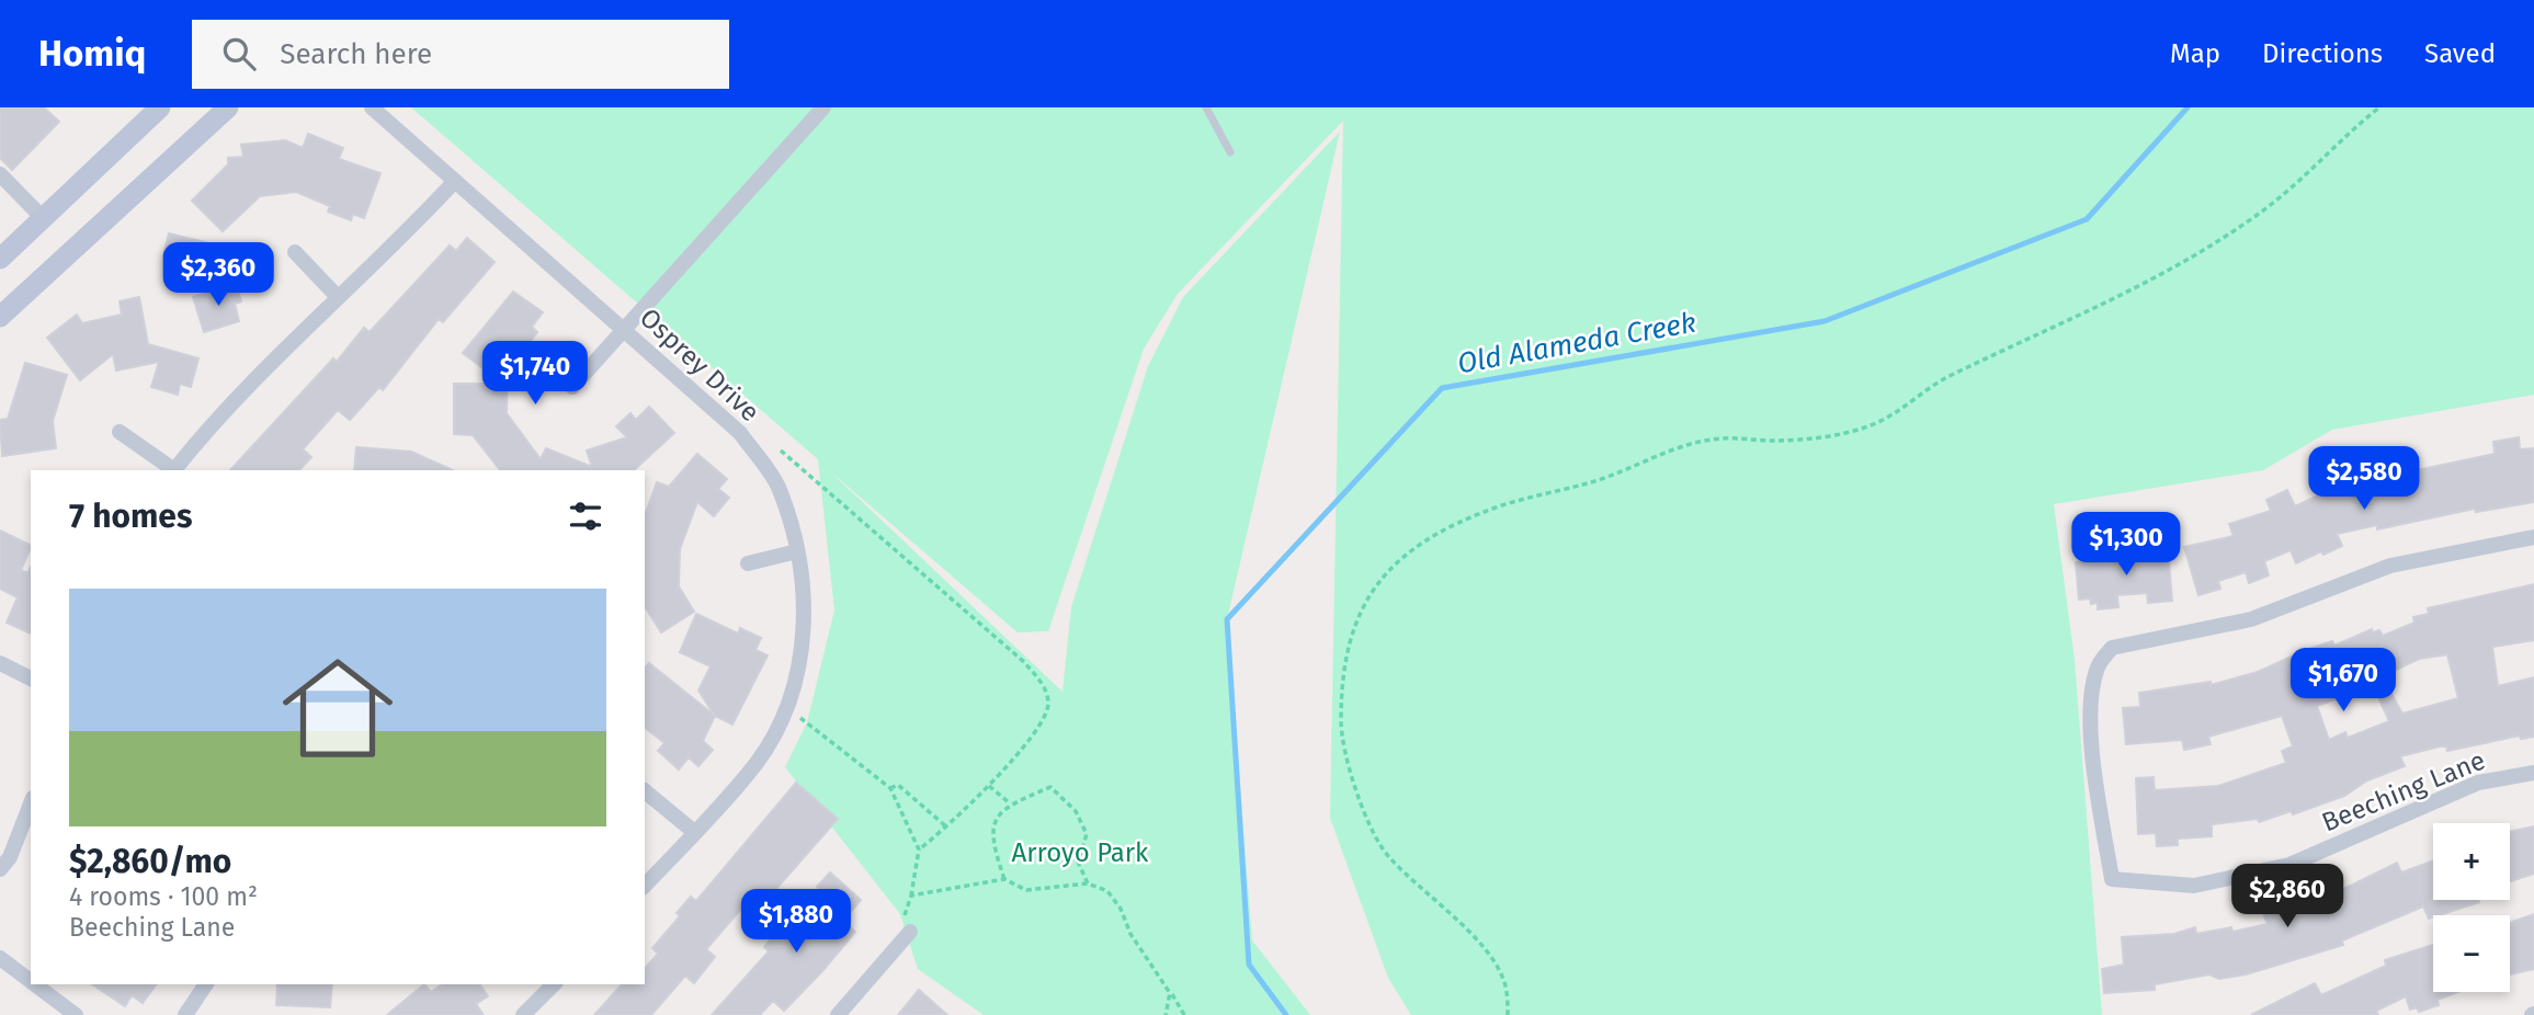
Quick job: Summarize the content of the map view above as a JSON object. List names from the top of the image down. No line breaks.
{"streets":{"street":["Osprey Drive","Beeching Lane"]},"water":["Old Alameda Creek"],"parks":["Arroyo Park"],"page":{"header":"Homiq","search":"Search here","nav":["Map","Directions","Saved"],"price":["$2,360","$1,740","$2,580","$1,300","$1,670","$2,860","$1,880"],"heading":"7 homes","list":[{"name":"$2,860/mo","note":"4 rooms · 100 m² · Beeching Lane"}],"map_buttons":["+","−"]}}
